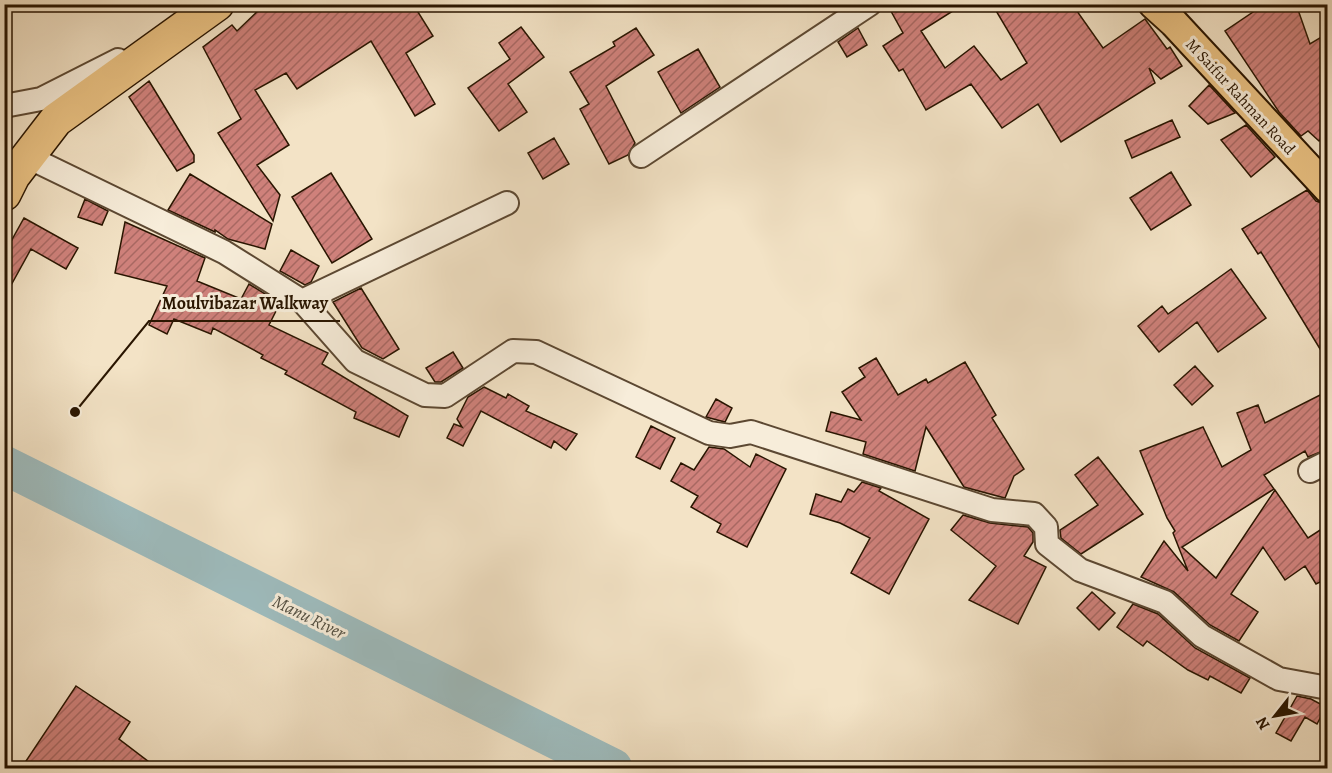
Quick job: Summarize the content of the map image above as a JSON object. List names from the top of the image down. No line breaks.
{"streets":{"main road":["M Saifur Rahman Road"]},"water":["Manu River"],"places":["Moulvibazar Walkway"],"north":"bottom left"}
